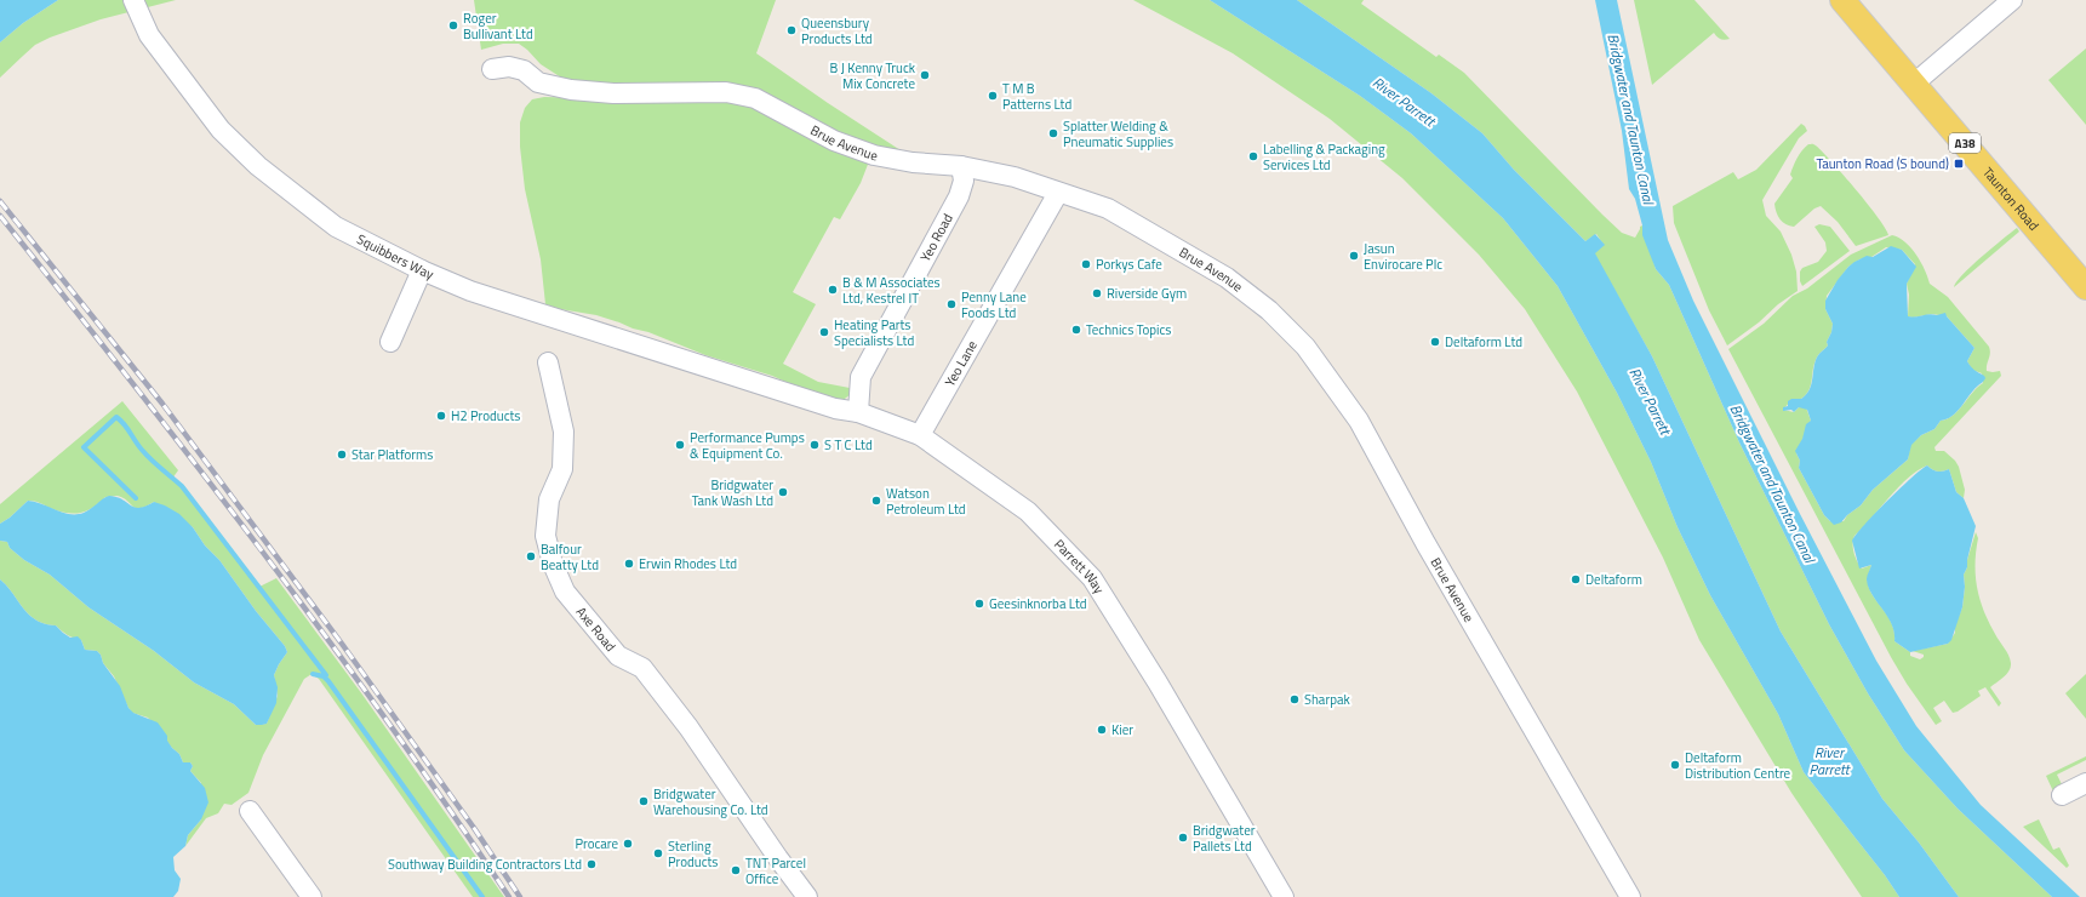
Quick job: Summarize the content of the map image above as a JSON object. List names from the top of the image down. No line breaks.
{"streets":{"main road":["A38","Taunton Road"],"street":["Brue Avenue","Yeo Road","Squibbers Way","Yeo Lane","Parrett Way","Axe Road"]},"crossings":[["Brue Avenue","Yeo Road"],["Brue Avenue","Yeo Lane"],["Yeo Road","Parrett Way"],["Squibbers Way","Parrett Way"],["Yeo Lane","Parrett Way"]],"water":["River Parrett","Bridgwater and Taunton Canal"],"places":{"other":["Roger Bullivant Ltd","Queensbury Products Ltd","B J Kenny Truck Mix Concrete","T M B Patterns Ltd","Splatter Welding & Pneumatic Supplies","Labelling & Packaging Services Ltd","Jasun Envirocare Plc","Porkys Cafe","B & M Associates Ltd, Kestrel IT","Riverside Gym","Penny Lane Foods Ltd","Technics Topics","Heating Parts Specialists Ltd","Deltaform Ltd","H2 Products","Performance Pumps & Equipment Co.","S T C Ltd","Star Platforms","Bridgwater Tank Wash Ltd","Watson Petroleum Ltd","Balfour Beatty Ltd","Erwin Rhodes Ltd","Deltaform","Geesinknorba Ltd","Sharpak","Kier","Deltaform Distribution Centre","Bridgwater Warehousing Co. Ltd","Bridgwater Pallets Ltd","Procare","Sterling Products","Southway Building Contractors Ltd","TNT Parcel Office"],"transit":["Taunton Road (S bound)"]}}
